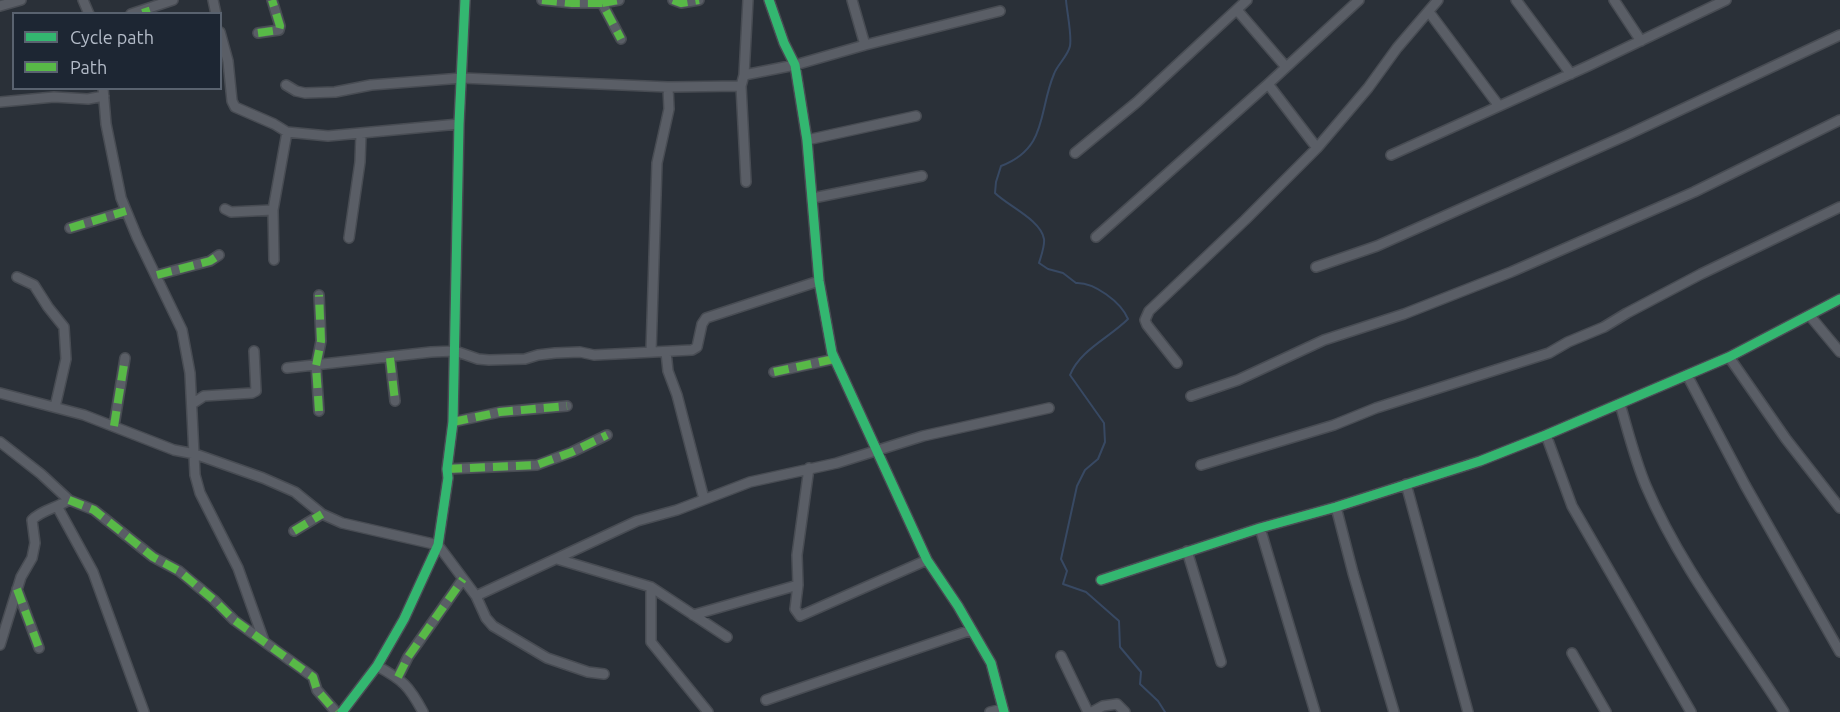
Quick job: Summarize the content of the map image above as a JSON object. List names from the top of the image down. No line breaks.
{"legend":["Cycle path","Path"]}
